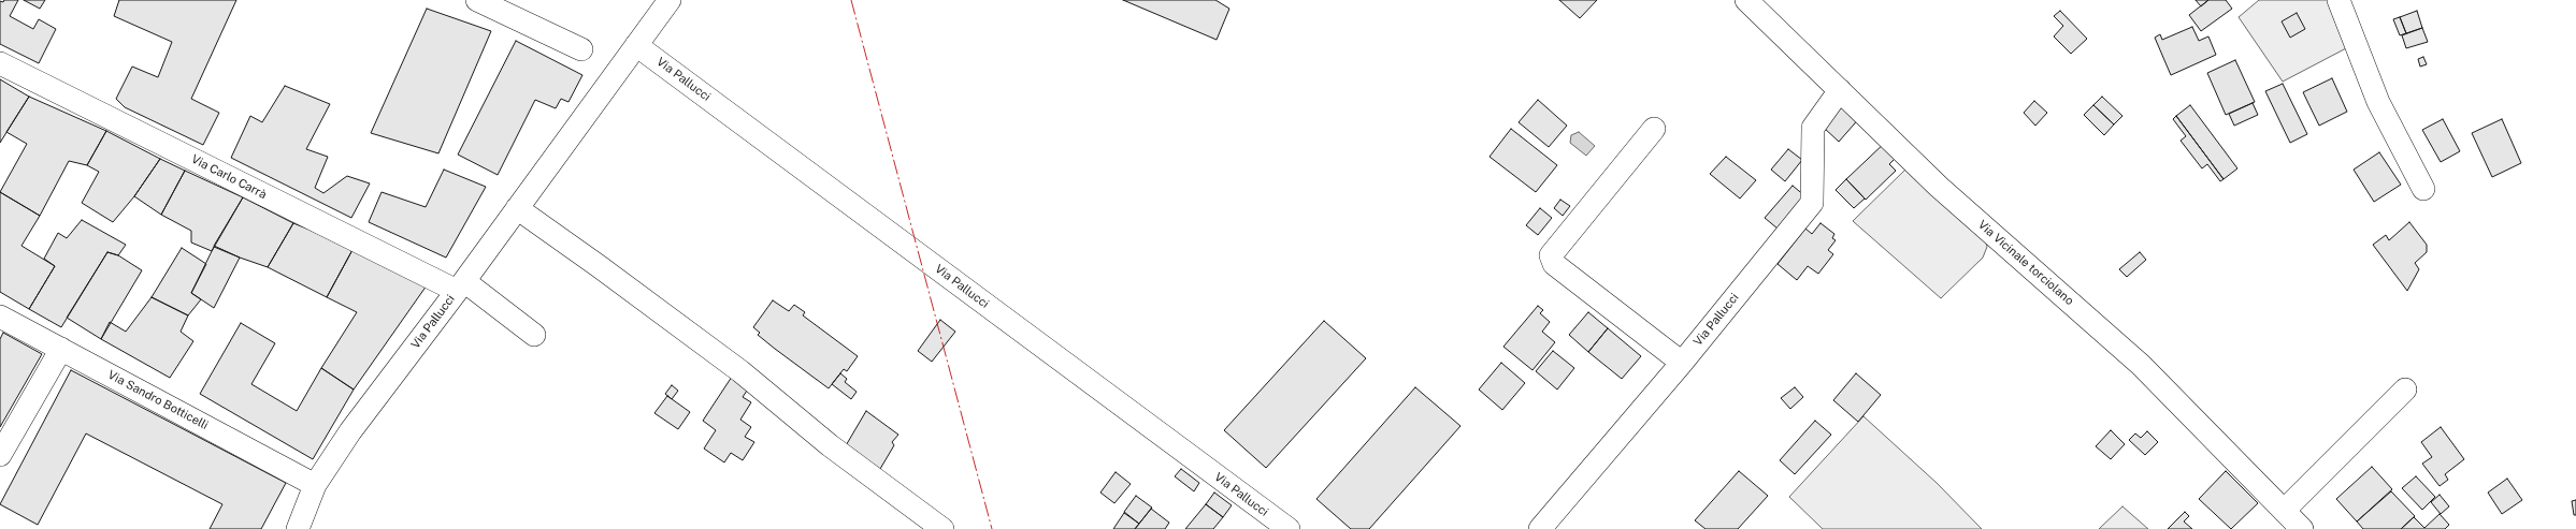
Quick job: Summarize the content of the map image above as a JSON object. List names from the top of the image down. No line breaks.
{"streets":{"street":["Via Pallucci","Via Carlo Carrà","Via Vicinale torciolano","Via Sandro Botticelli"]},"crossings":[["Via Pallucci","Via Carlo Carrà"],["Via Pallucci","Via Vicinale torciolano"],["Via Pallucci","Via Sandro Botticelli"]]}
